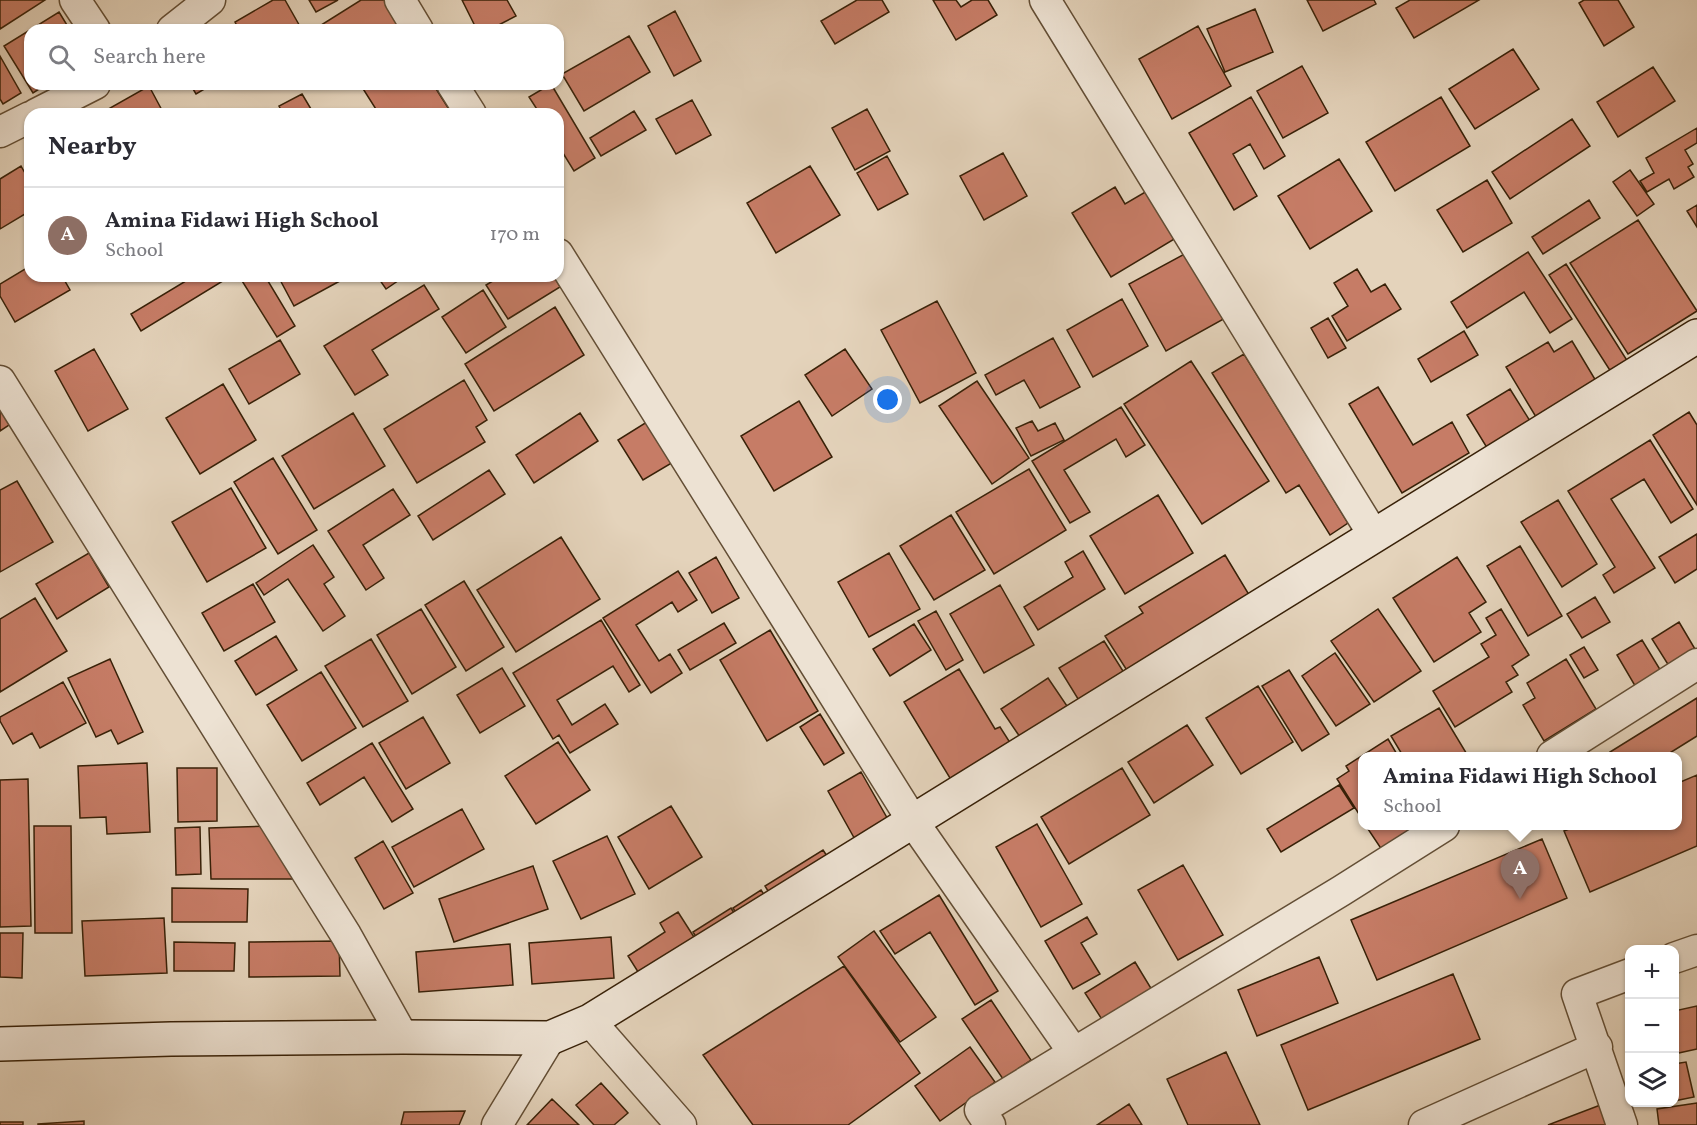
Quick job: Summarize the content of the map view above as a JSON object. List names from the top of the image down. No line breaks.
{"page":{"search":"Search here","heading":"Nearby","list":[{"mark":"A","name":"Amina Fidawi High School","note":"School","value":"170 m"}],"popup":["Amina Fidawi High School","School"],"pins":"A","map_buttons":["+","−"]}}
